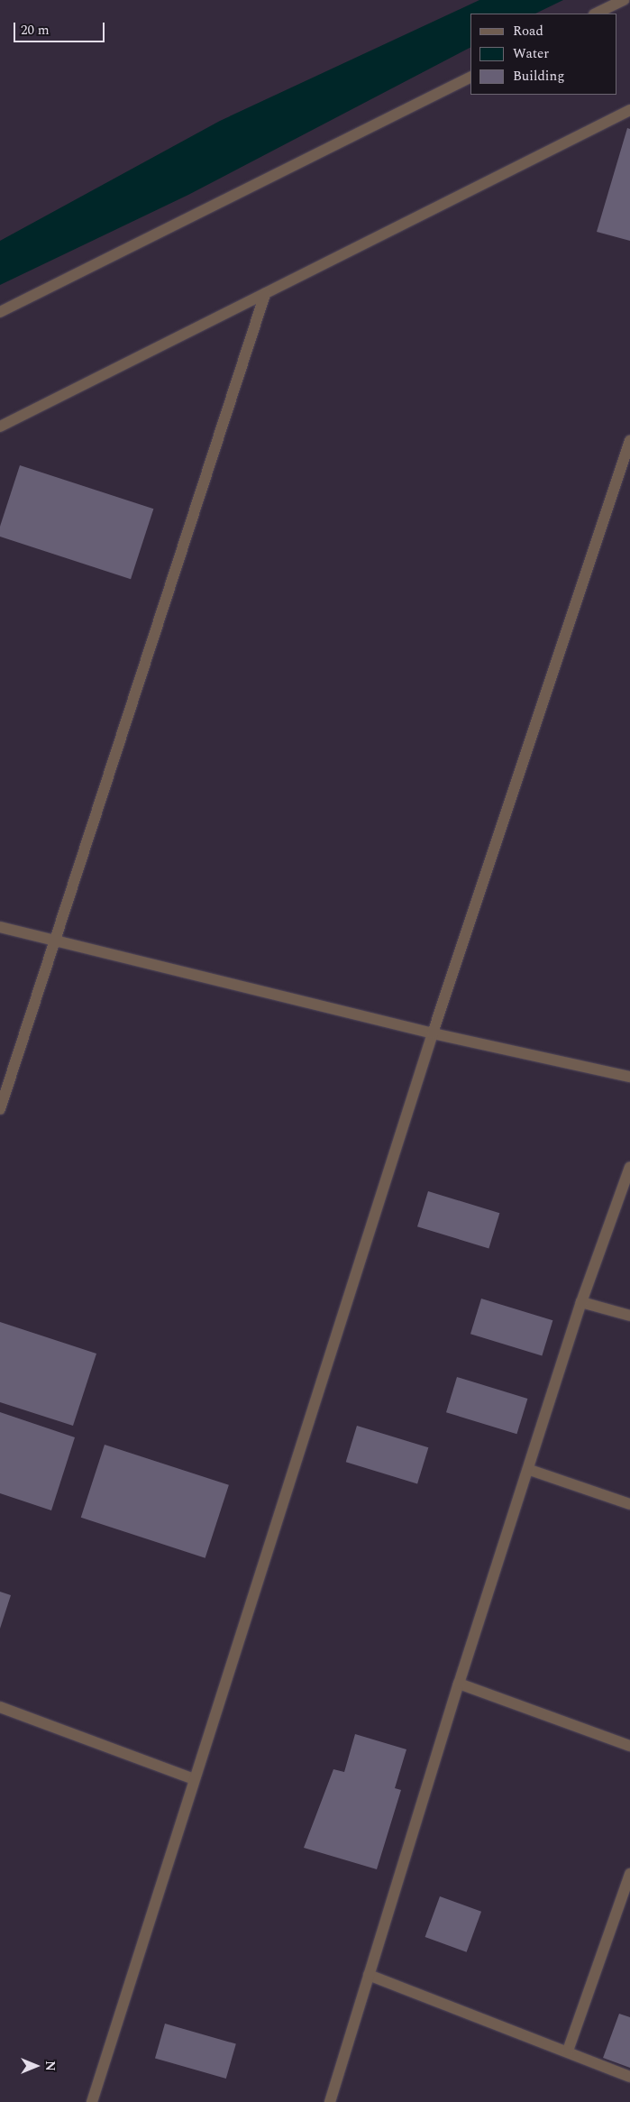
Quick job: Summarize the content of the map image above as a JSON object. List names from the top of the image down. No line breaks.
{"legend":["Road","Water","Building"],"scale_bar":"20 m","north":"right"}
